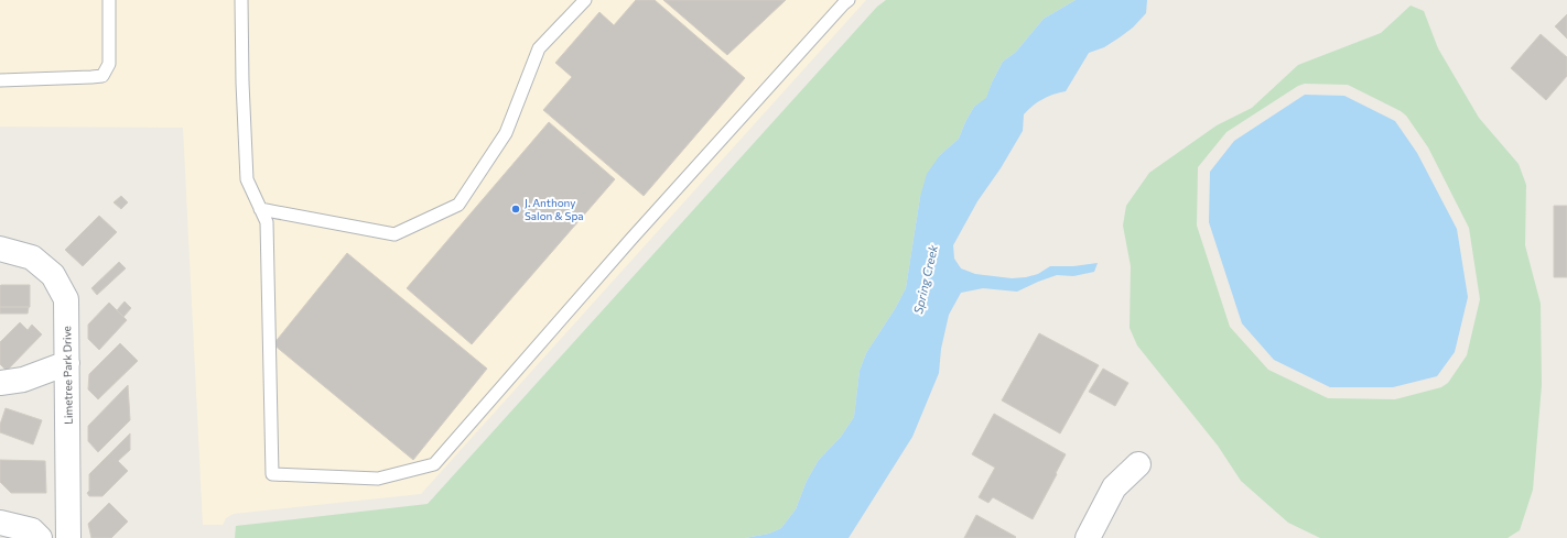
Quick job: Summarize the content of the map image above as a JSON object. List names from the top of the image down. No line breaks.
{"streets":{"street":["Limetree Park Drive"]},"water":["Spring Creek"],"places":["J. Anthony Salon & Spa"]}
